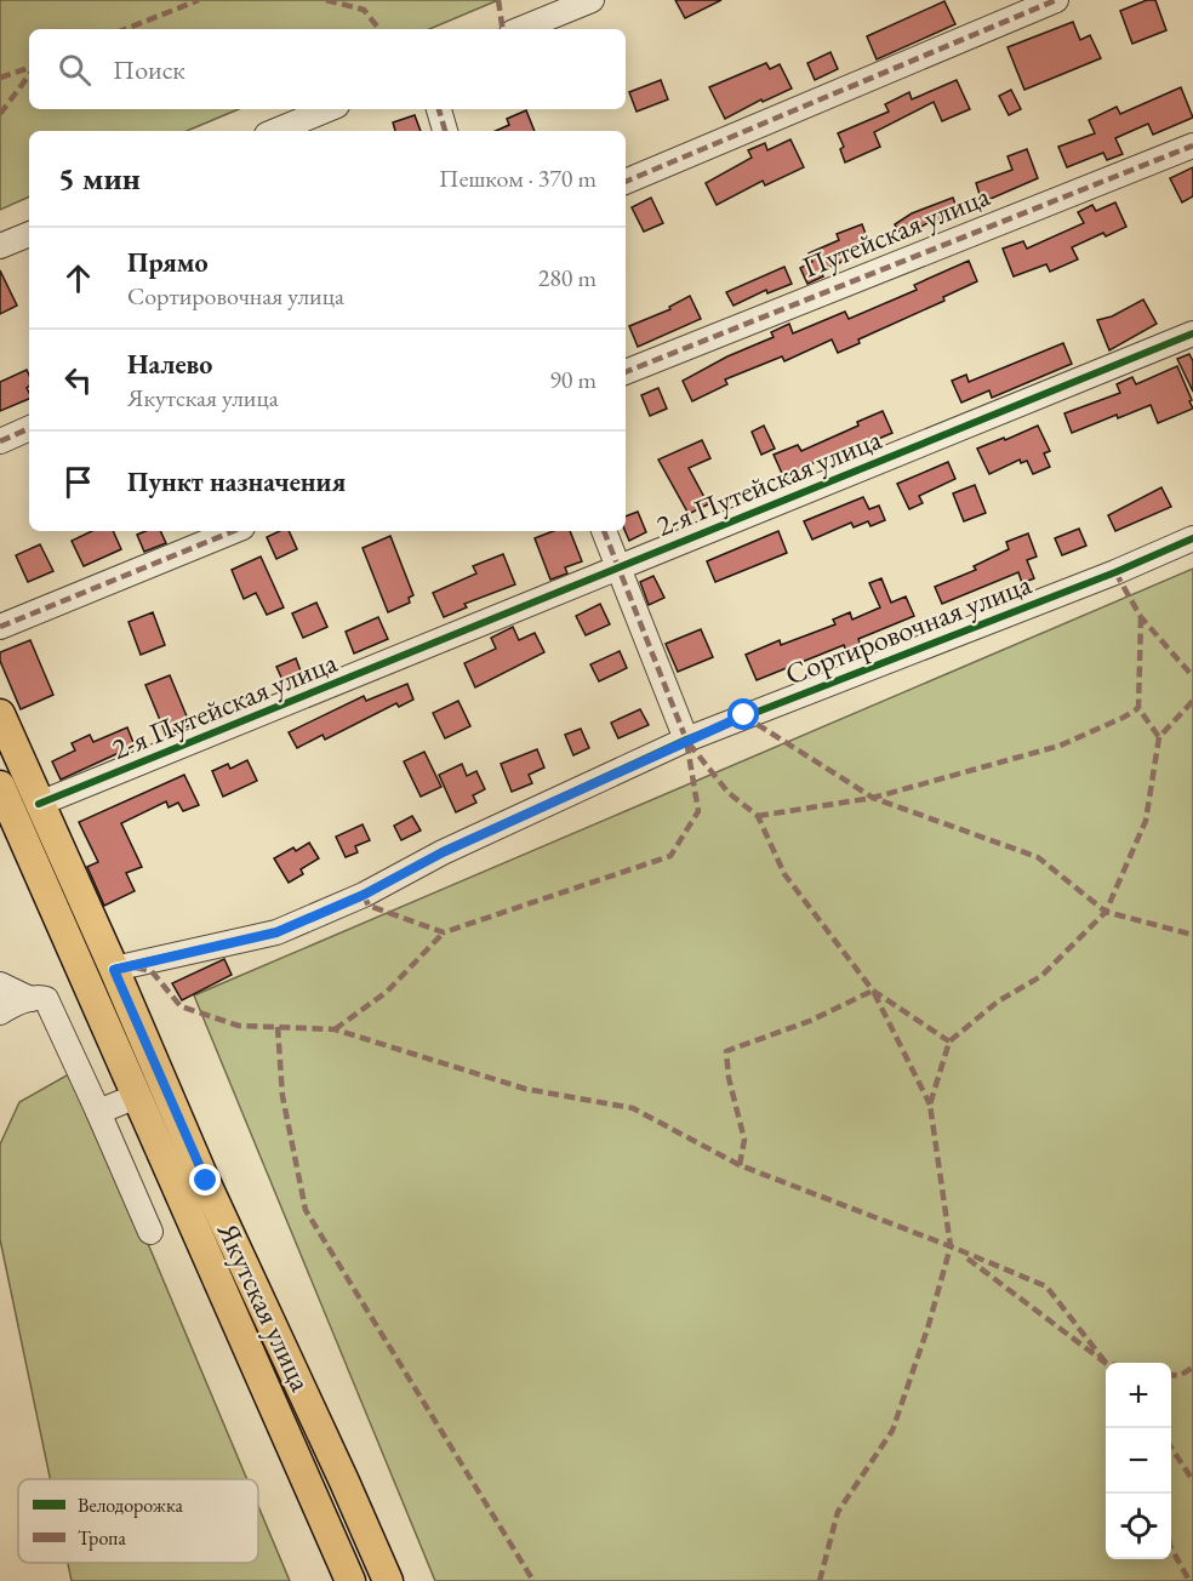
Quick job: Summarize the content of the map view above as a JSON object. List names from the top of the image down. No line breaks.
{"streets":{"main road":["Якутская улица"],"street":["Путейская улица","2-я Путейская улица","Сортировочная улица"]},"crossings":[["2-я Путейская улица","Якутская улица"],["Сортировочная улица","Якутская улица"]],"legend":["Велодорожка","Тропа"],"page":{"search":"Поиск","heading":["5 мин","Пешком · 370 m"],"list":[["Прямо","Сортировочная улица","280 m"],["Налево","Якутская улица","90 m"],"Пункт назначения"],"map_buttons":["+","−"]}}
